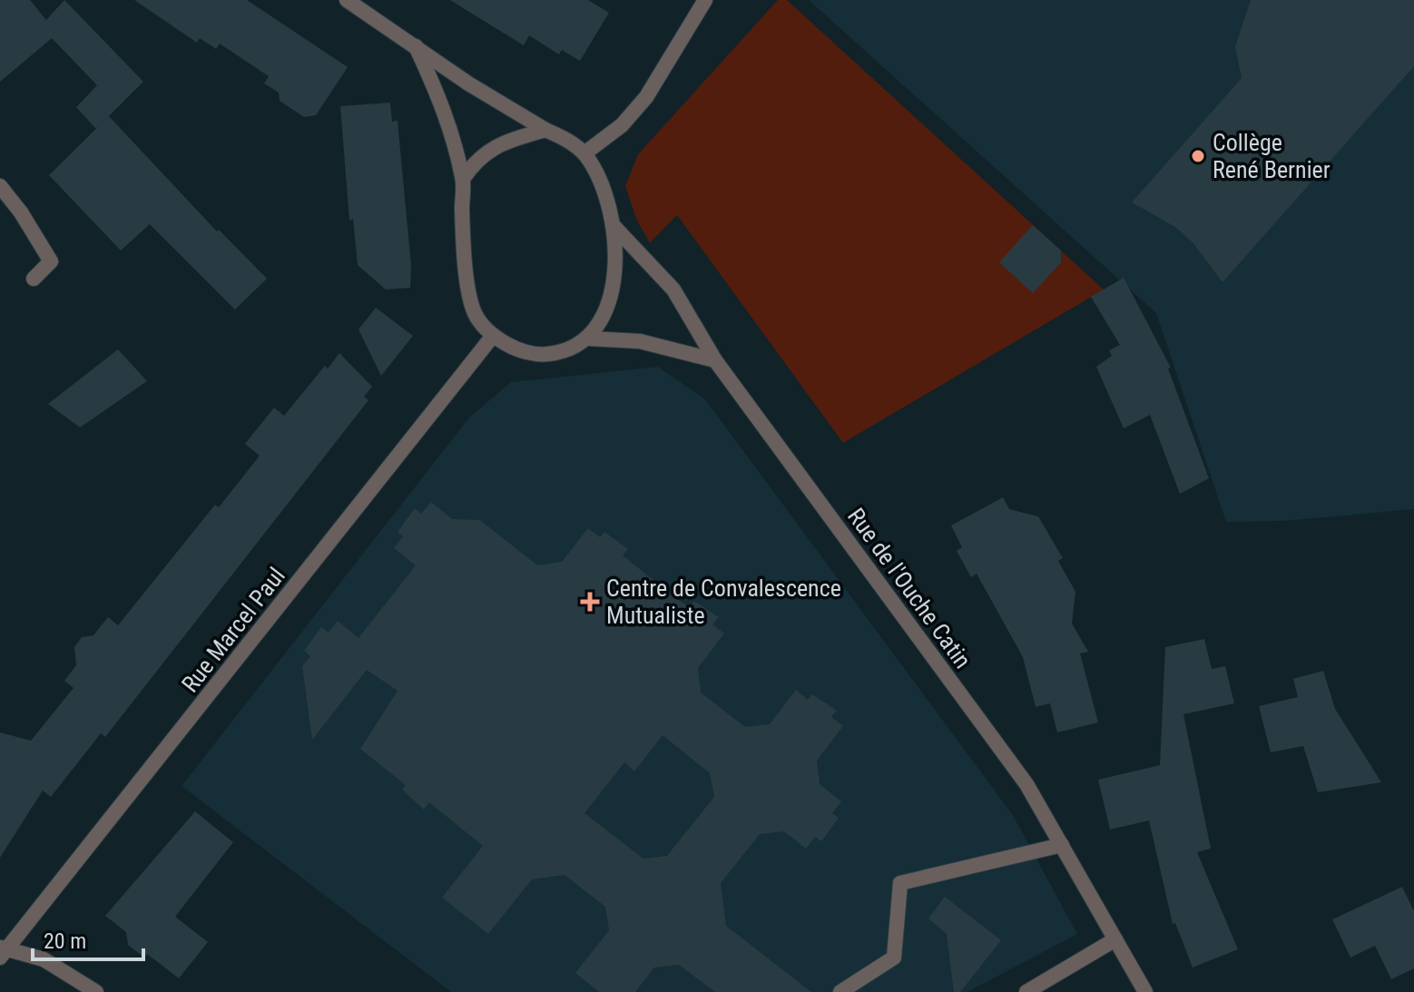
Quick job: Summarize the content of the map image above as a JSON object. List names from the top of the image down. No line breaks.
{"streets":{"street":["Rue de l'Ouche Catin","Rue Marcel Paul"]},"crossings":[["Rue de l'Ouche Catin","Rue Marcel Paul"]],"places":{"other":["Collège René Bernier"],"health":["Centre de Convalescence Mutualiste"]},"scale_bar":"20 m"}
